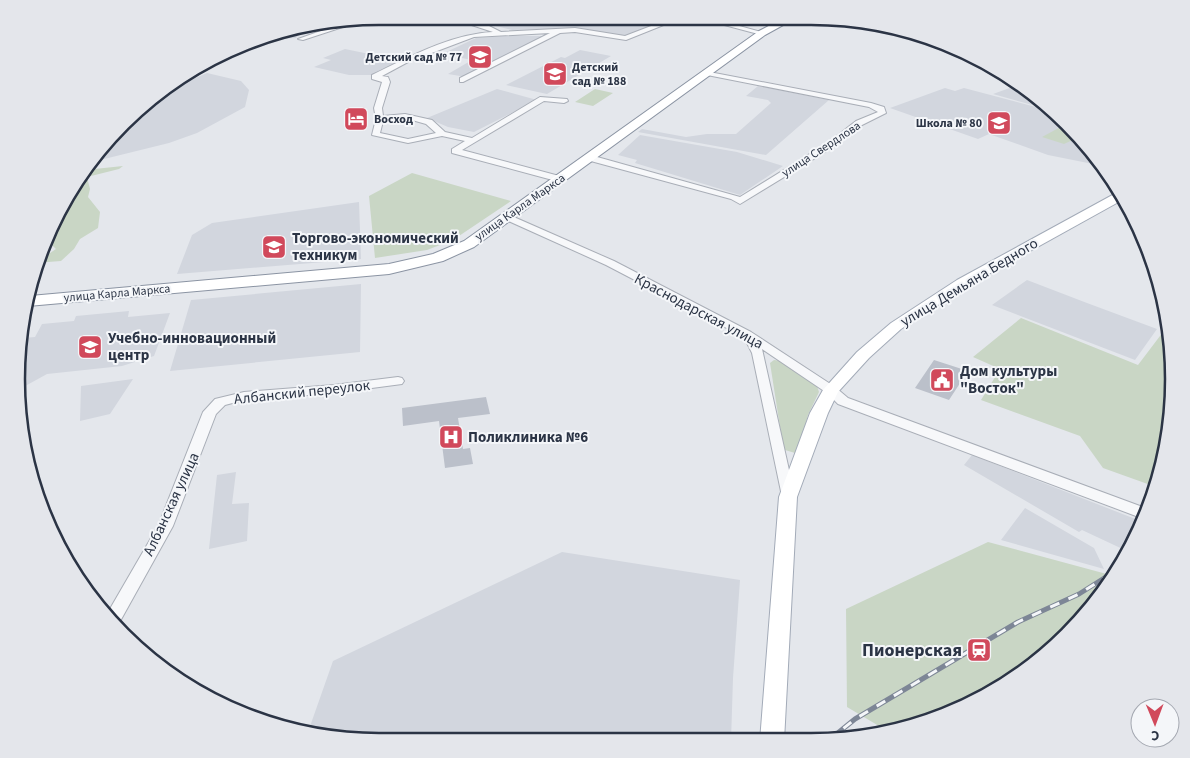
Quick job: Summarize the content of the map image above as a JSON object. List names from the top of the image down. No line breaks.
{"streets":{"highway":["улица Карла Маркса"],"main road":["улица Демьяна Бедного"],"street":["улица Свердлова","Краснодарская улица","Албанский переулок","Албанская улица"]},"crossings":[["улица Свердлова","улица Карла Маркса"],["улица Карла Маркса","Краснодарская улица"],["улица Демьяна Бедного","Краснодарская улица"],["Албанский переулок","Албанская улица"]],"places":{"school or university":["Детский сад № 77","Детский сад № 188","Школа № 80","Торгово-экономический техникум","Учебно-инновационный центр"],"hotel":["Восход"],"public building":["Дом культуры \"Восток\""],"hospital":["Поликлиника №6"],"station":["Пионерская"]},"north":"bottom"}
